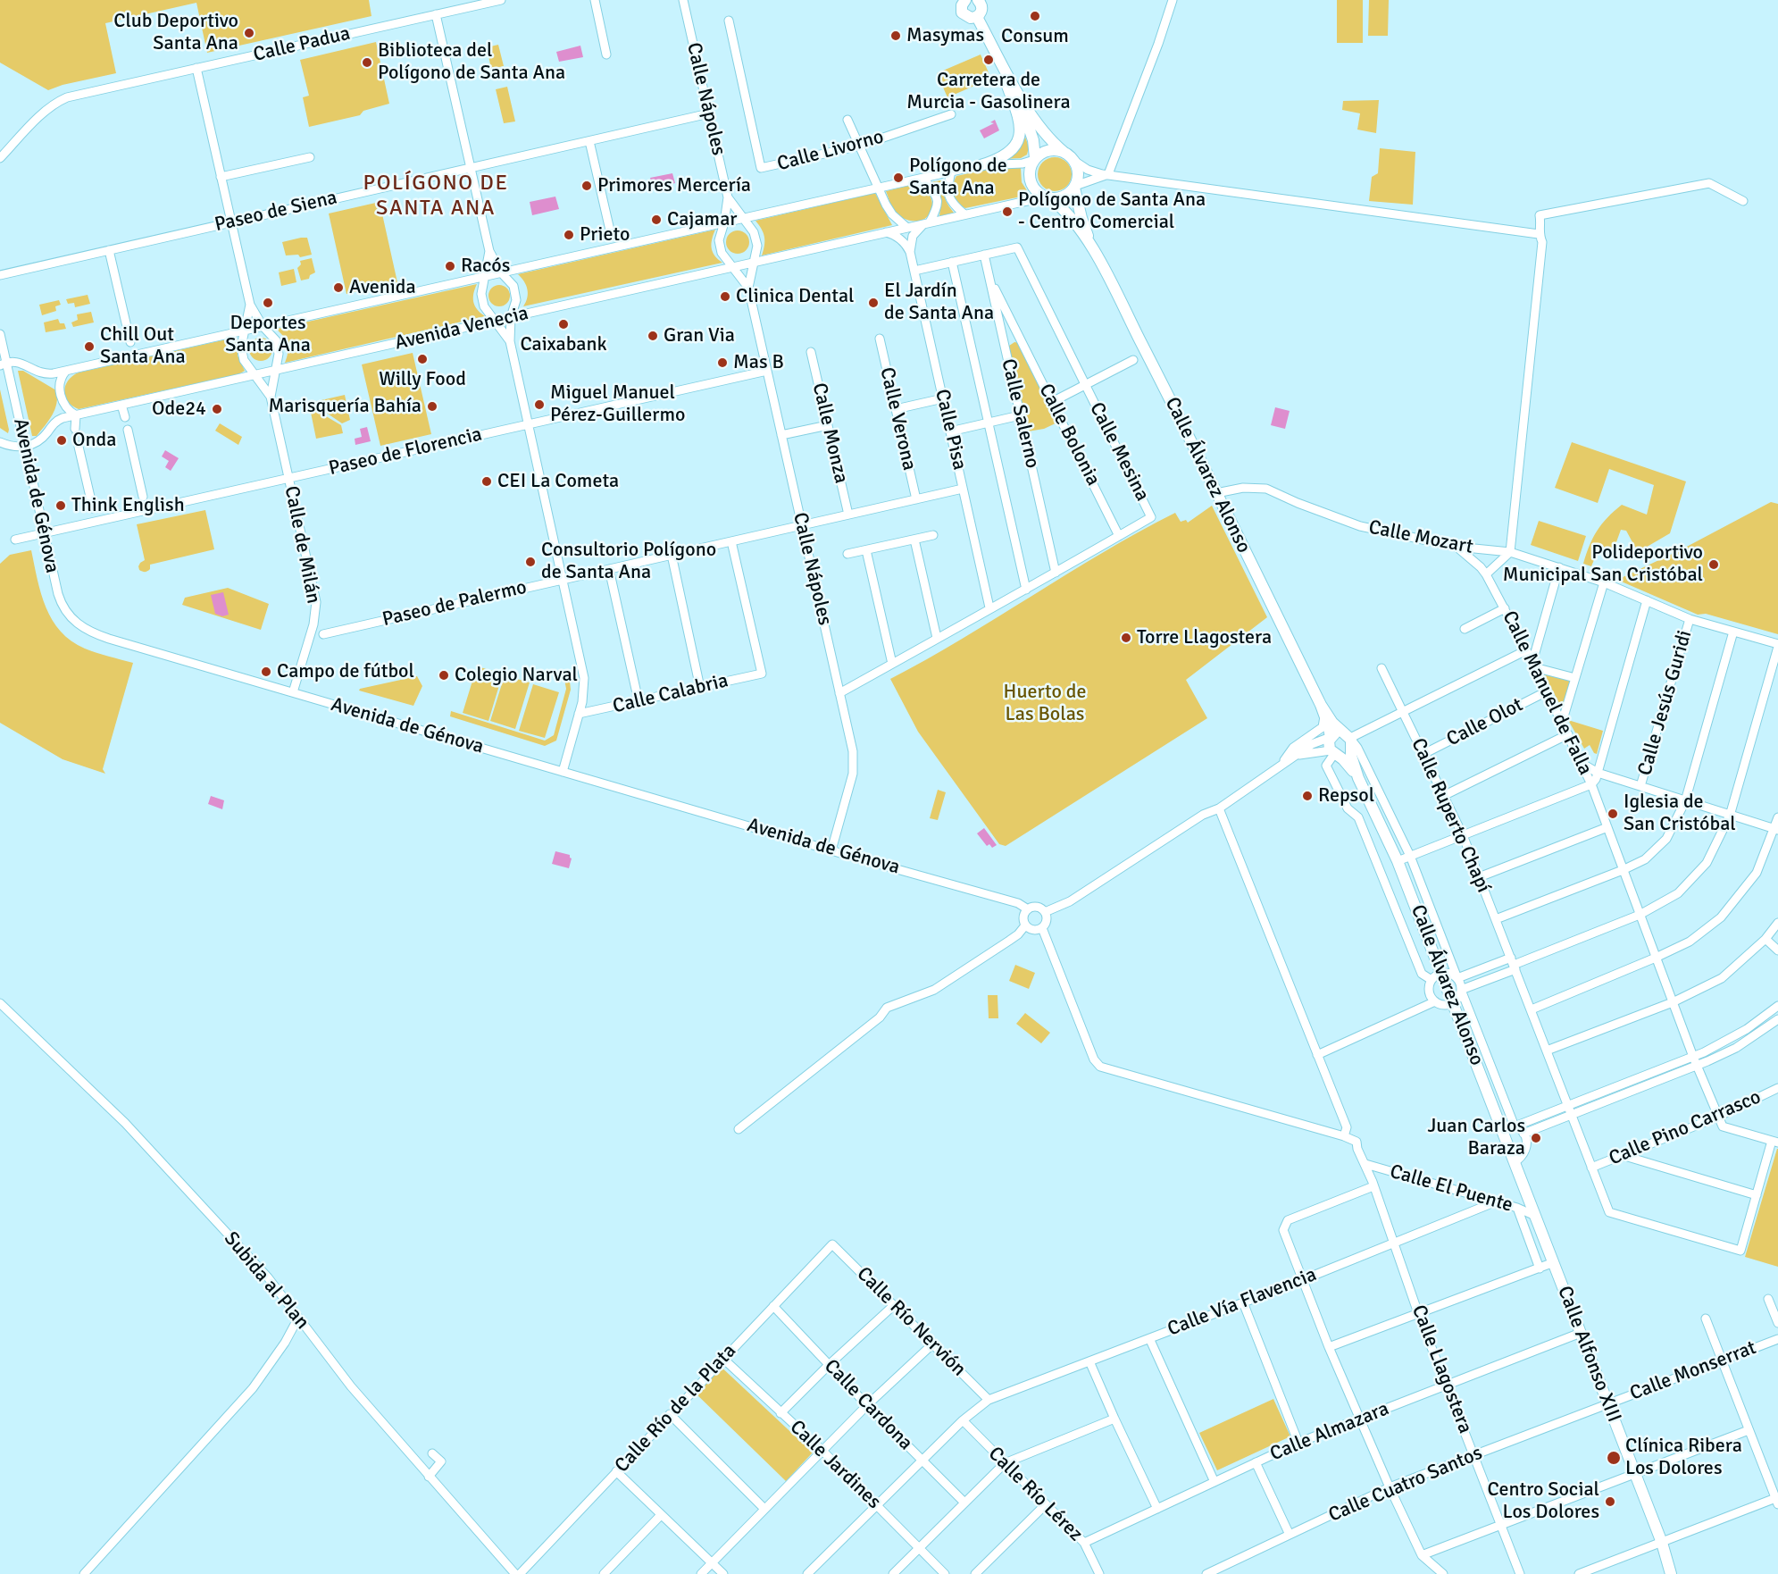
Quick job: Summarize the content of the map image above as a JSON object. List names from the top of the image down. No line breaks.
{"streets":{"main road":["Calle Álvarez Alonso","Calle Alfonso XIII"],"street":["Calle Padua","Calle Nápoles","Calle Livorno","Paseo de Siena","Avenida Venecia","Calle Salerno","Calle Verona","Calle Pisa","Calle Monza","Calle Bolonia","Paseo de Florencia","Calle Mesina","Avenida de Génova","Calle Mozart","Calle de Milán","Paseo de Palermo","Calle Manuel de Falla","Calle Calabria","Calle Jesús Guridi","Calle Olot","Calle Ruperto Chapí","Calle Pino Carrasco","Calle El Puente","Subida al Plan","Calle Vía Flavencia","Calle Río Nervión","Calle Llagostera","Calle Monserrat","Calle Cardona","Calle Río de la Plata","Calle Almazara","Calle Jardines","Calle Cuatro Santos","Calle Río Lérez"]},"crossings":[["Calle Nápoles","Paseo de Siena"],["Calle Nápoles","Avenida Venecia"],["Calle Nápoles","Paseo de Florencia"],["Calle Nápoles","Calle Mesina"],["Calle Nápoles","Avenida de Génova"],["Calle Nápoles","Paseo de Palermo"],["Avenida Venecia","Calle Álvarez Alonso"],["Avenida Venecia","Avenida de Génova"],["Avenida Venecia","Calle de Milán"],["Calle Salerno","Calle Bolonia"],["Calle Salerno","Calle Mesina"],["Calle Verona","Paseo de Palermo"],["Calle Pisa","Calle Mesina"],["Calle Pisa","Paseo de Palermo"],["Calle Monza","Paseo de Palermo"],["Calle Bolonia","Calle Mesina"],["Paseo de Florencia","Avenida de Génova"],["Paseo de Florencia","Calle de Milán"],["Calle Álvarez Alonso","Calle Mozart"],["Calle Álvarez Alonso","Calle Alfonso XIII"],["Avenida de Génova","Calle de Milán"],["Calle Mozart","Calle Manuel de Falla"],["Calle Mozart","Calle Jesús Guridi"],["Paseo de Palermo","Calle Calabria"],["Calle Manuel de Falla","Calle Olot"],["Calle Manuel de Falla","Calle Pino Carrasco"],["Calle Olot","Calle Ruperto Chapí"],["Calle Ruperto Chapí","Calle Pino Carrasco"],["Calle El Puente","Calle Vía Flavencia"],["Calle El Puente","Calle Alfonso XIII"],["Calle El Puente","Calle Llagostera"],["Calle Vía Flavencia","Calle Río Nervión"],["Calle Vía Flavencia","Calle Llagostera"],["Calle Vía Flavencia","Calle Cardona"],["Calle Vía Flavencia","Calle Jardines"],["Calle Vía Flavencia","Calle Río Lérez"],["Calle Río Nervión","Calle Río de la Plata"],["Calle Alfonso XIII","Calle Monserrat"],["Calle Alfonso XIII","Calle Almazara"],["Calle Alfonso XIII","Calle Cuatro Santos"],["Calle Llagostera","Calle Almazara"],["Calle Llagostera","Calle Cuatro Santos"],["Calle Monserrat","Calle Cuatro Santos"],["Calle Cardona","Calle Río de la Plata"],["Calle Río de la Plata","Calle Jardines"],["Calle Almazara","Calle Río Lérez"]],"districts":["POLÍGONO DE SANTA ANA"],"parks":["Huerto de Las Bolas"],"places":["Consum","Club Deportivo Santa Ana","Masymas","Carretera de Murcia - Gasolinera","Biblioteca del Polígono de Santa Ana","Polígono de Santa Ana","Primores Mercería","Polígono de Santa Ana - Centro Comercial","Cajamar","Prieto","Racós","Avenida","Clinica Dental","Deportes Santa Ana","El Jardín de Santa Ana","Caixabank","Gran Via","Chill Out Santa Ana","Willy Food","Mas B","Miguel Manuel Pérez-Guillermo","Marisquería Bahía","Ode24","Onda","CEI La Cometa","Think English","Consultorio Polígono de Santa Ana","Polideportivo Municipal San Cristóbal","Torre Llagostera","Campo de fútbol","Colegio Narval","Repsol","Iglesia de San Cristóbal","Juan Carlos Baraza","Clínica Ribera Los Dolores","Centro Social Los Dolores"]}
